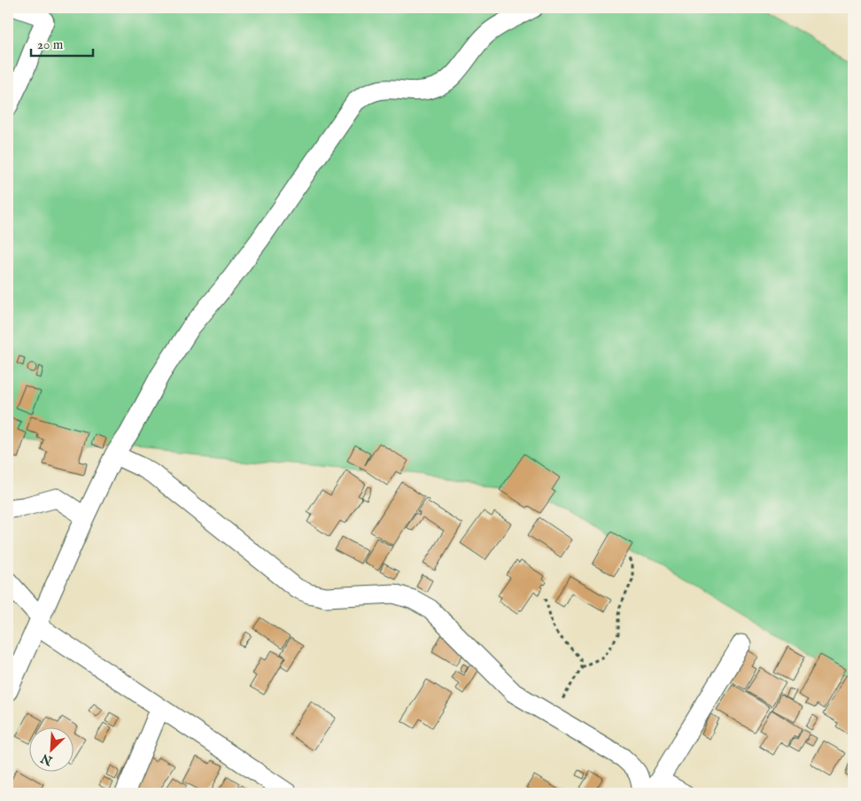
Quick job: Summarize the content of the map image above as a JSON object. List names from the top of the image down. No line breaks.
{"scale_bar":"20 m","north":"bottom left"}
